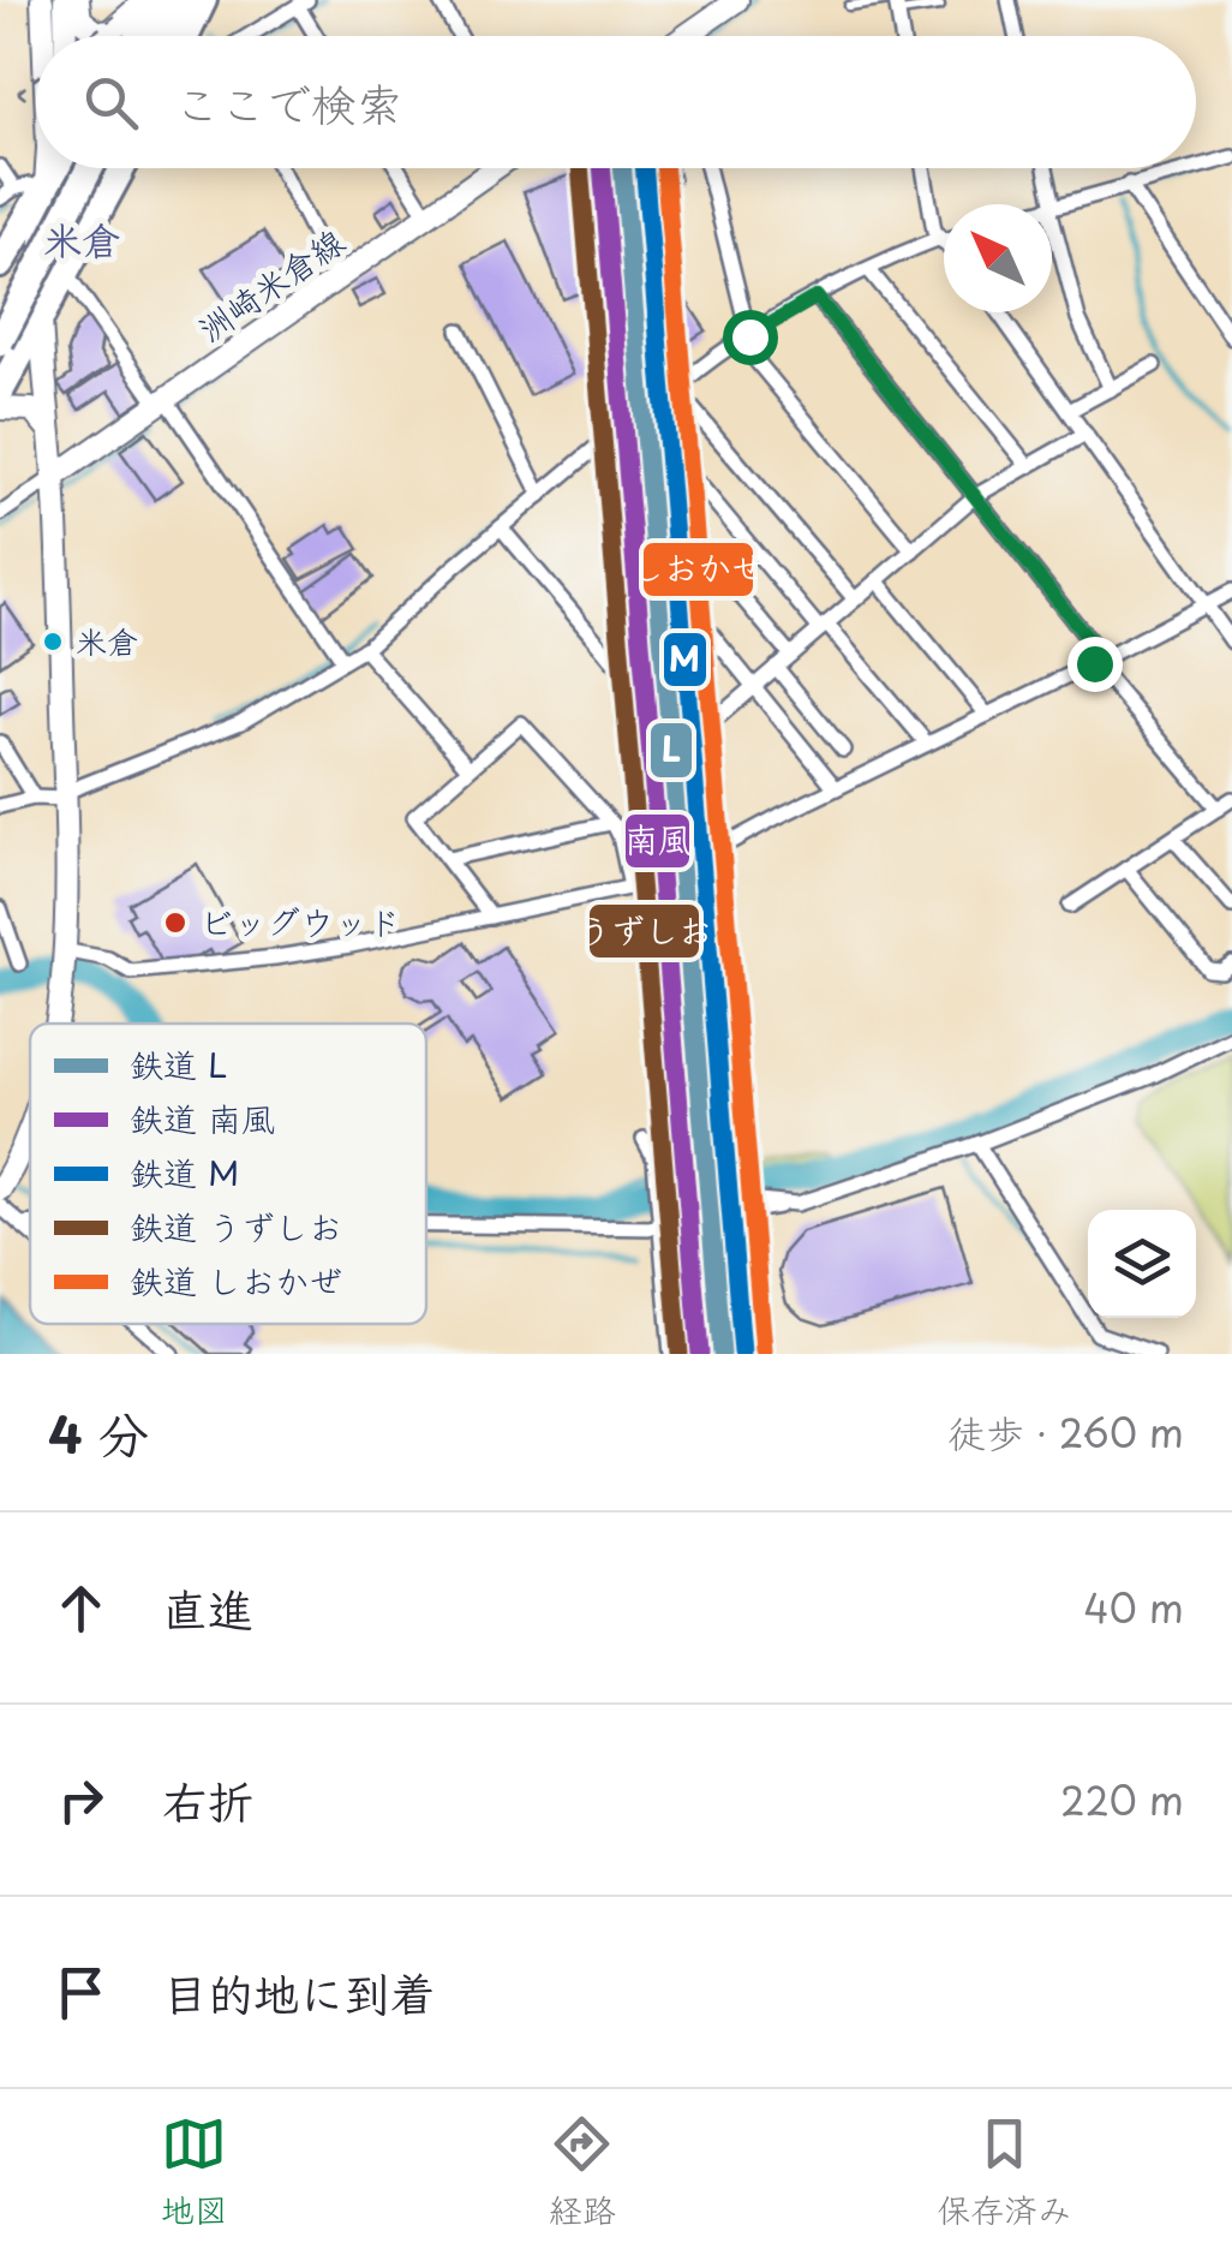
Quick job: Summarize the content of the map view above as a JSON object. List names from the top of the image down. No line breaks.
{"streets":{"main road":["洲崎米倉線"]},"districts":["米倉"],"places":["米倉","ビッグウッド"],"lines":["rail line L","rail line 南風","rail line M","rail line うずしお","rail line しおかぜ"],"legend":["鉄道 L","鉄道 南風","鉄道 M","鉄道 うずしお","鉄道 しおかぜ"],"north":"top left","page":{"search":"ここで検索","heading":["4 分","徒歩 · 260 m"],"list":[["直進","40 m"],["右折","220 m"],"目的地に到着"],"nav":["地図","経路","保存済み"]}}
